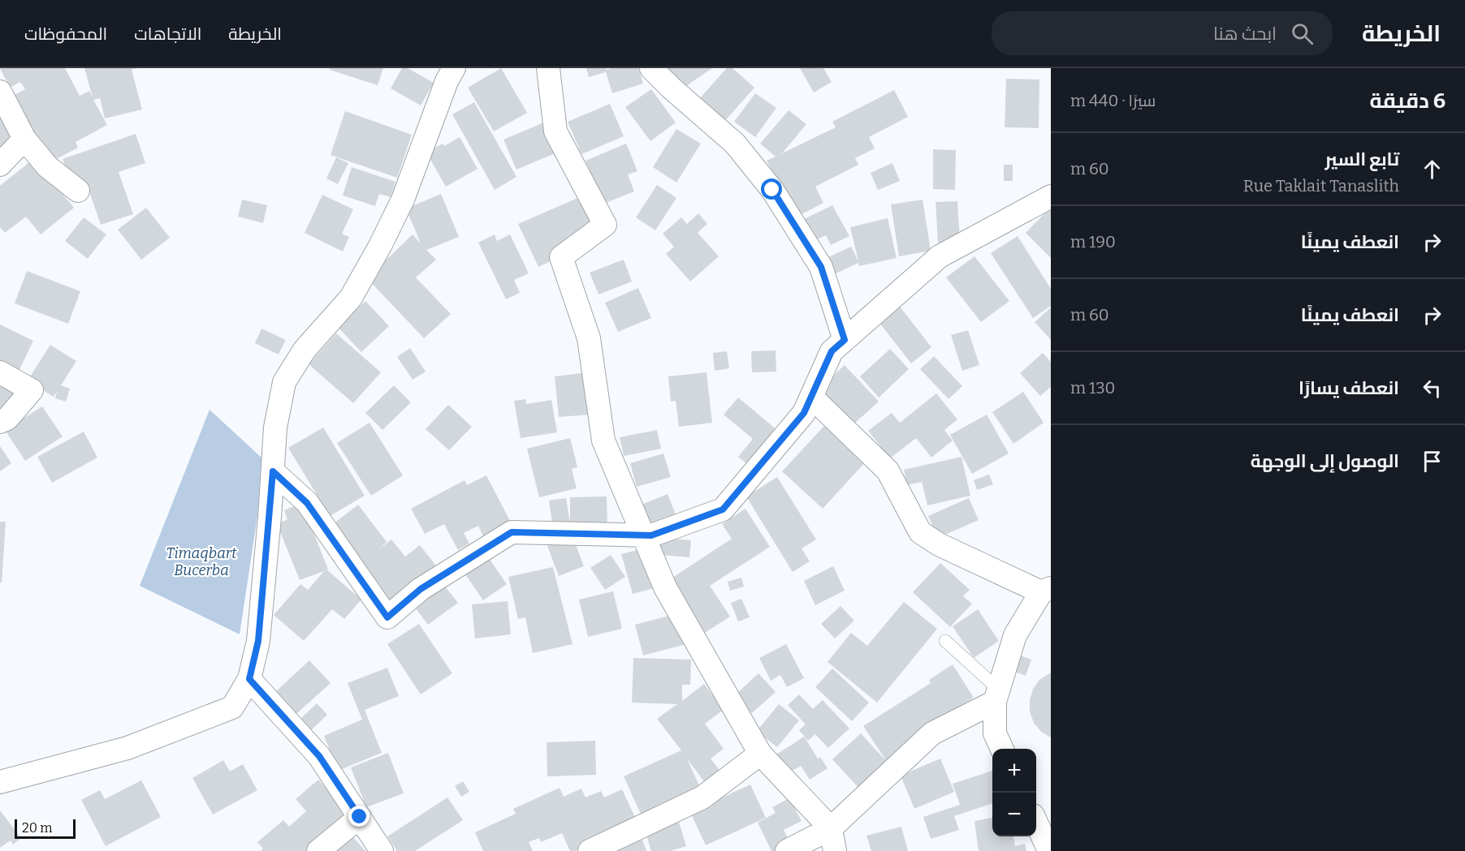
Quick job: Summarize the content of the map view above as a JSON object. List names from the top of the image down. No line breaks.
{"parks":["Timaqbart Bucerba"],"scale_bar":"20 m","page":{"header":"الخريطة","search":"ابحث هنا","nav":["الخريطة","الاتجاهات","المحفوظات"],"heading":["6 دقيقة","سيرًا · 440 m"],"list":[["تابع السير","Rue Taklait Tanaslith","60 m"],["انعطف يمينًا","190 m"],["انعطف يمينًا","60 m"],["انعطف يسارًا","130 m"],"الوصول إلى الوجهة"],"map_buttons":["+","−"],"scale":"20 m"}}
